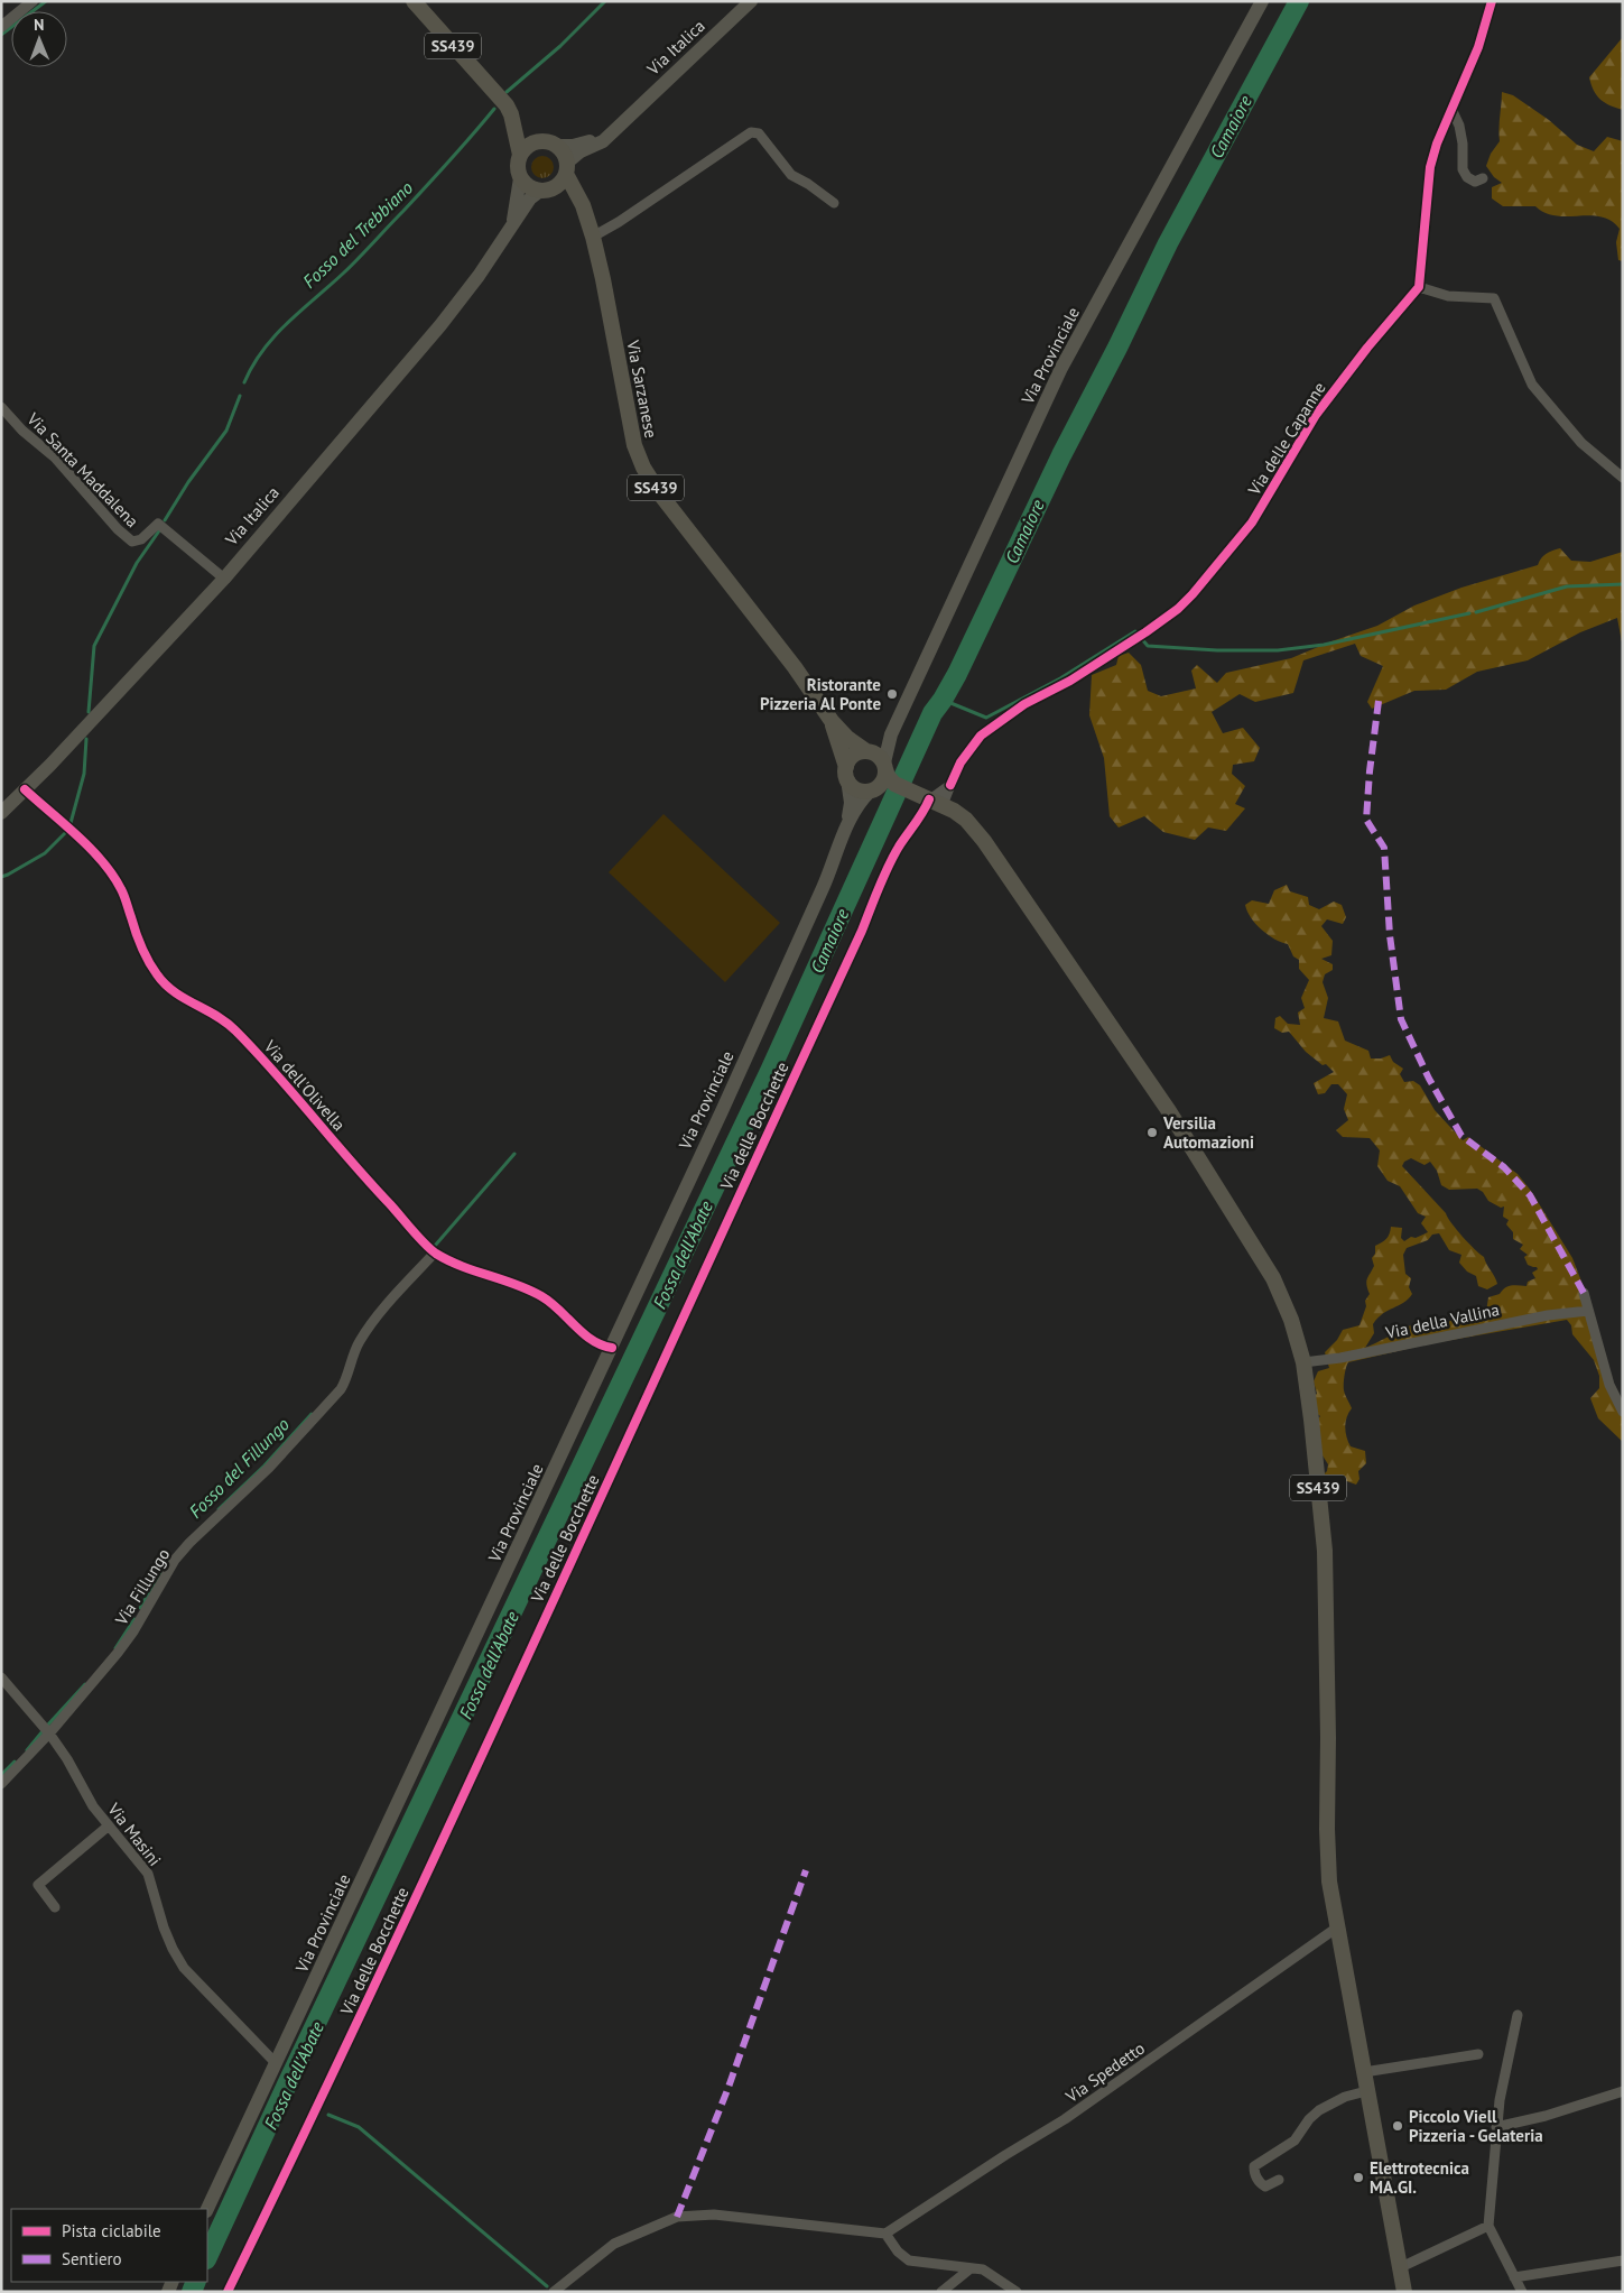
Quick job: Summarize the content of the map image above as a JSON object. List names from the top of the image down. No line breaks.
{"streets":{"main road":["SS439","Via Italica","Via Provinciale","Via Sarzanese"],"street":["Via delle Capanne","Via Santa Maddalena","Via dell'Olivella","Via delle Bocchette","Via della Vallina","Via Fillungo","Via Masini","Via Spedetto"]},"crossings":[["SS439","Via Italica"],["SS439","Via Sarzanese"],["SS439","Via delle Capanne"],["SS439","Via delle Bocchette"],["SS439","Via della Vallina"],["SS439","Via Spedetto"],["Via Italica","Via Santa Maddalena"],["Via Italica","Via dell'Olivella"],["Via Provinciale","Via Sarzanese"],["Via Provinciale","Via dell'Olivella"],["Via Provinciale","Via Masini"],["Via delle Capanne","Via delle Bocchette"],["Via dell'Olivella","Via Fillungo"],["Via Fillungo","Via Masini"]],"water":["Camaiore","Fosso del Trebbiano","Fossa dell'Abate","Fosso del Fillungo"],"places":["Ristorante Pizzeria Al Ponte","Versilia Automazioni","Piccolo Viell Pizzeria - Gelateria","Elettrotecnica MA.GI."],"legend":["Pista ciclabile","Sentiero"],"north":"top"}
